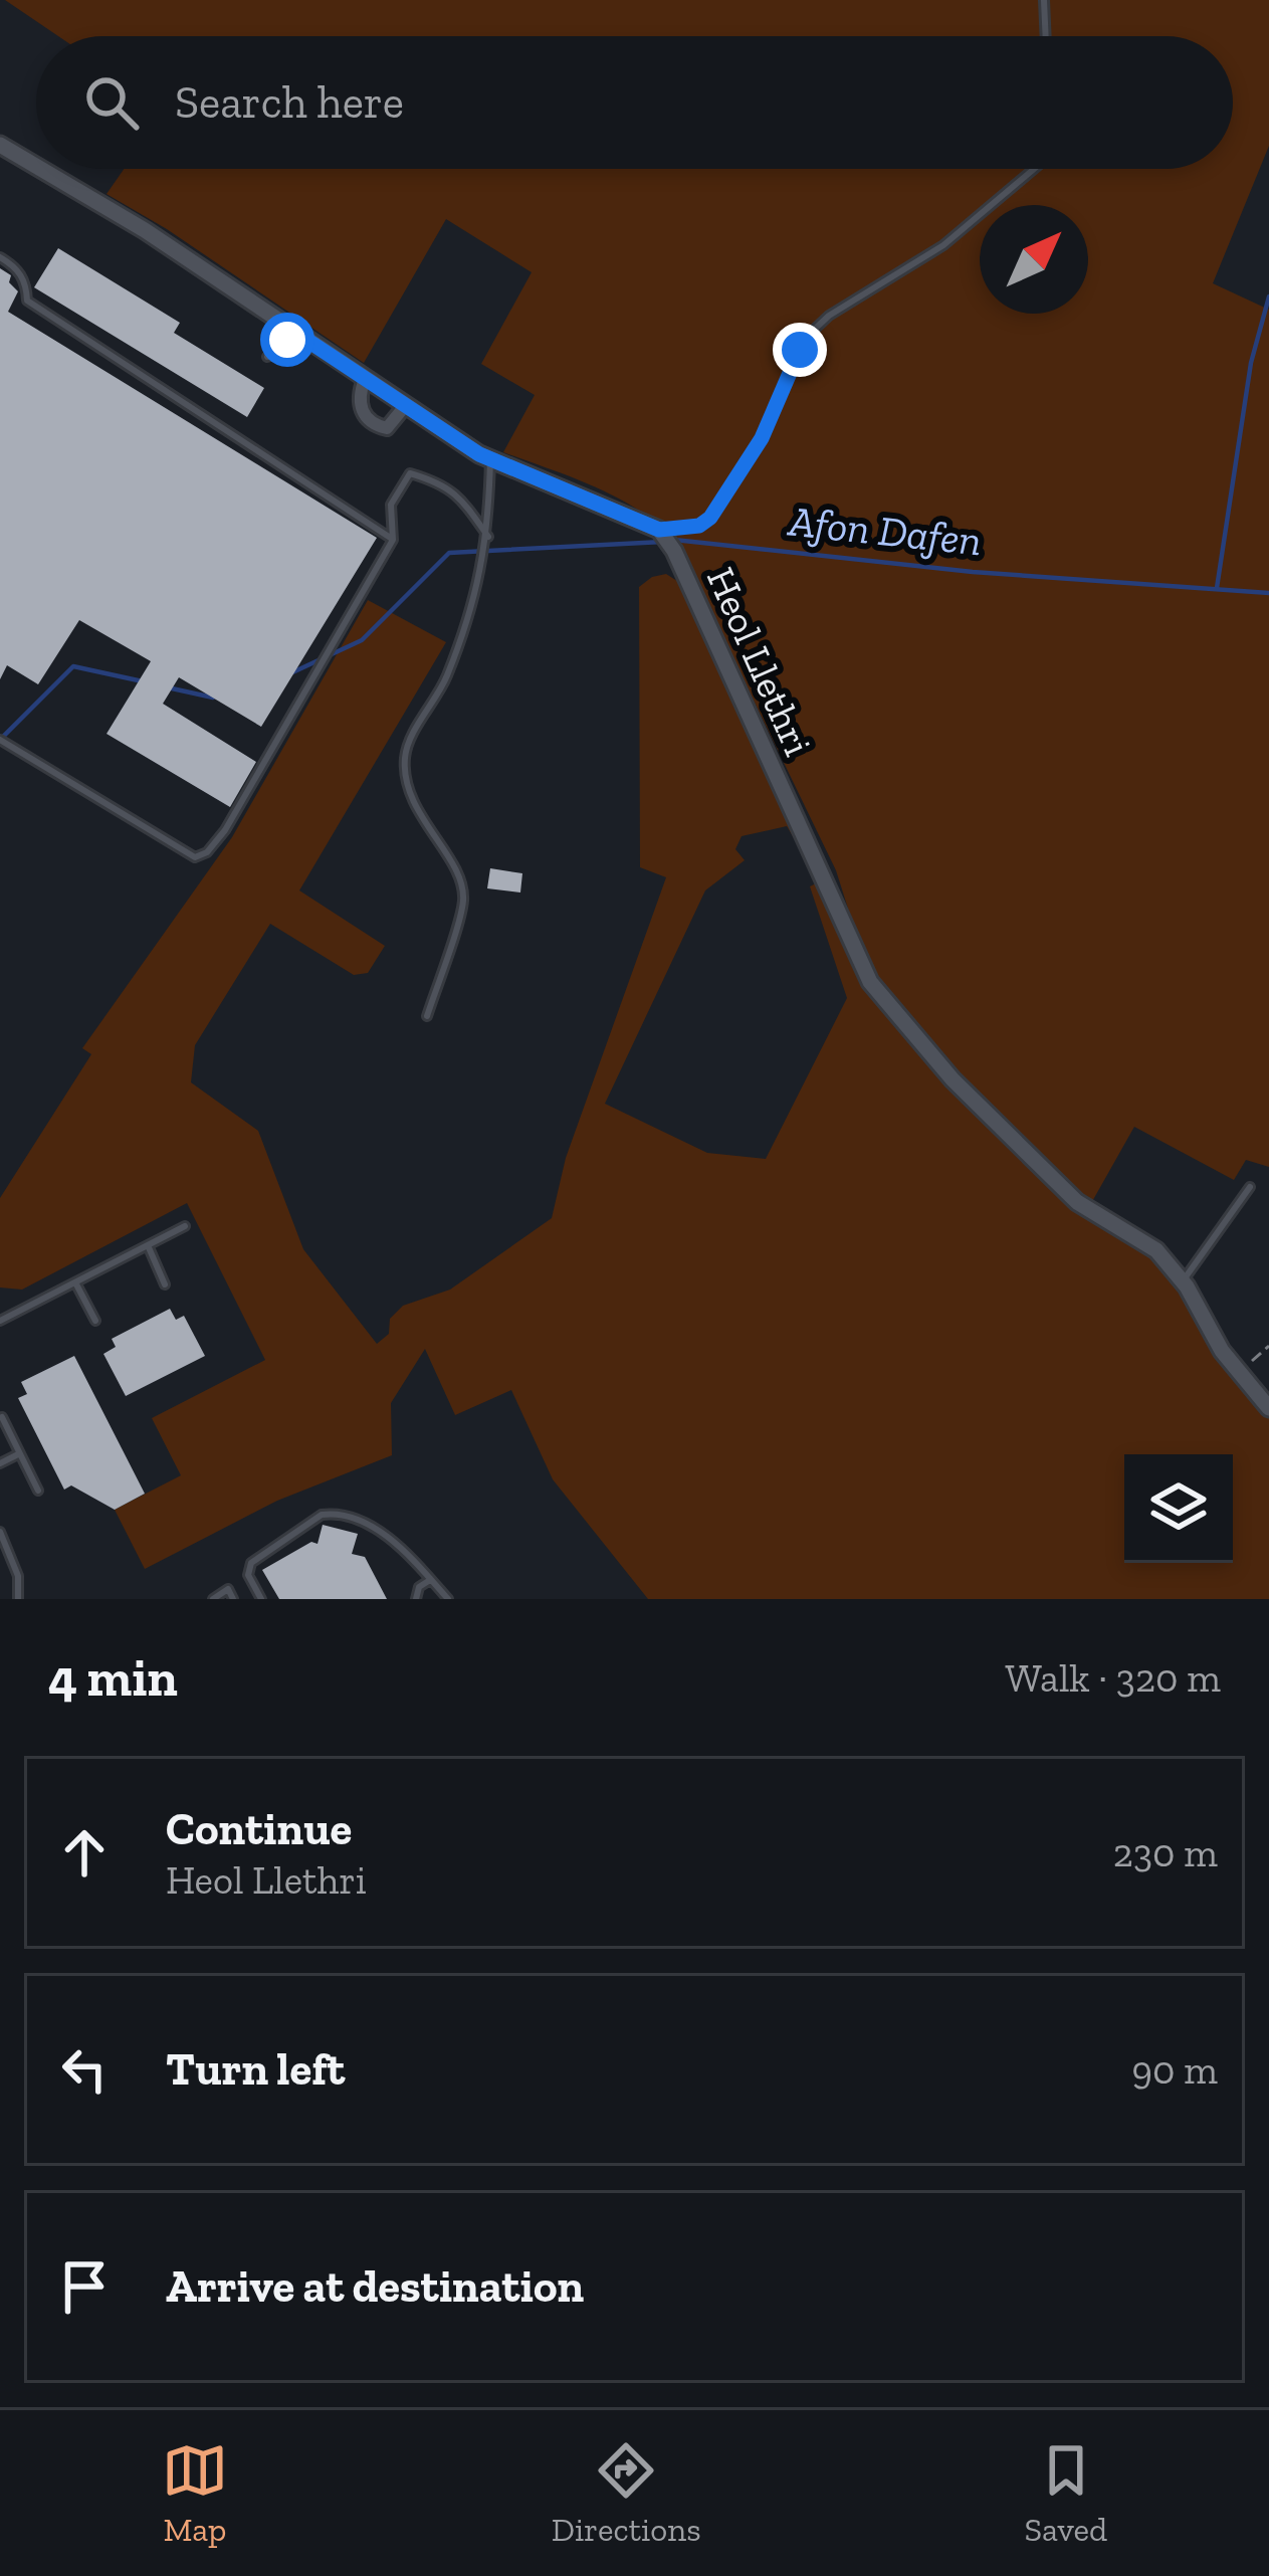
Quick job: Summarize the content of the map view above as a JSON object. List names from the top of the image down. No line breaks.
{"streets":{"street":["Heol Llethri"]},"water":["Afon Dafen"],"north":"top right","page":{"search":"Search here","heading":["4 min","Walk · 320 m"],"list":[["Continue","Heol Llethri","230 m"],["Turn left","90 m"],"Arrive at destination"],"nav":["Map","Directions","Saved"]}}
